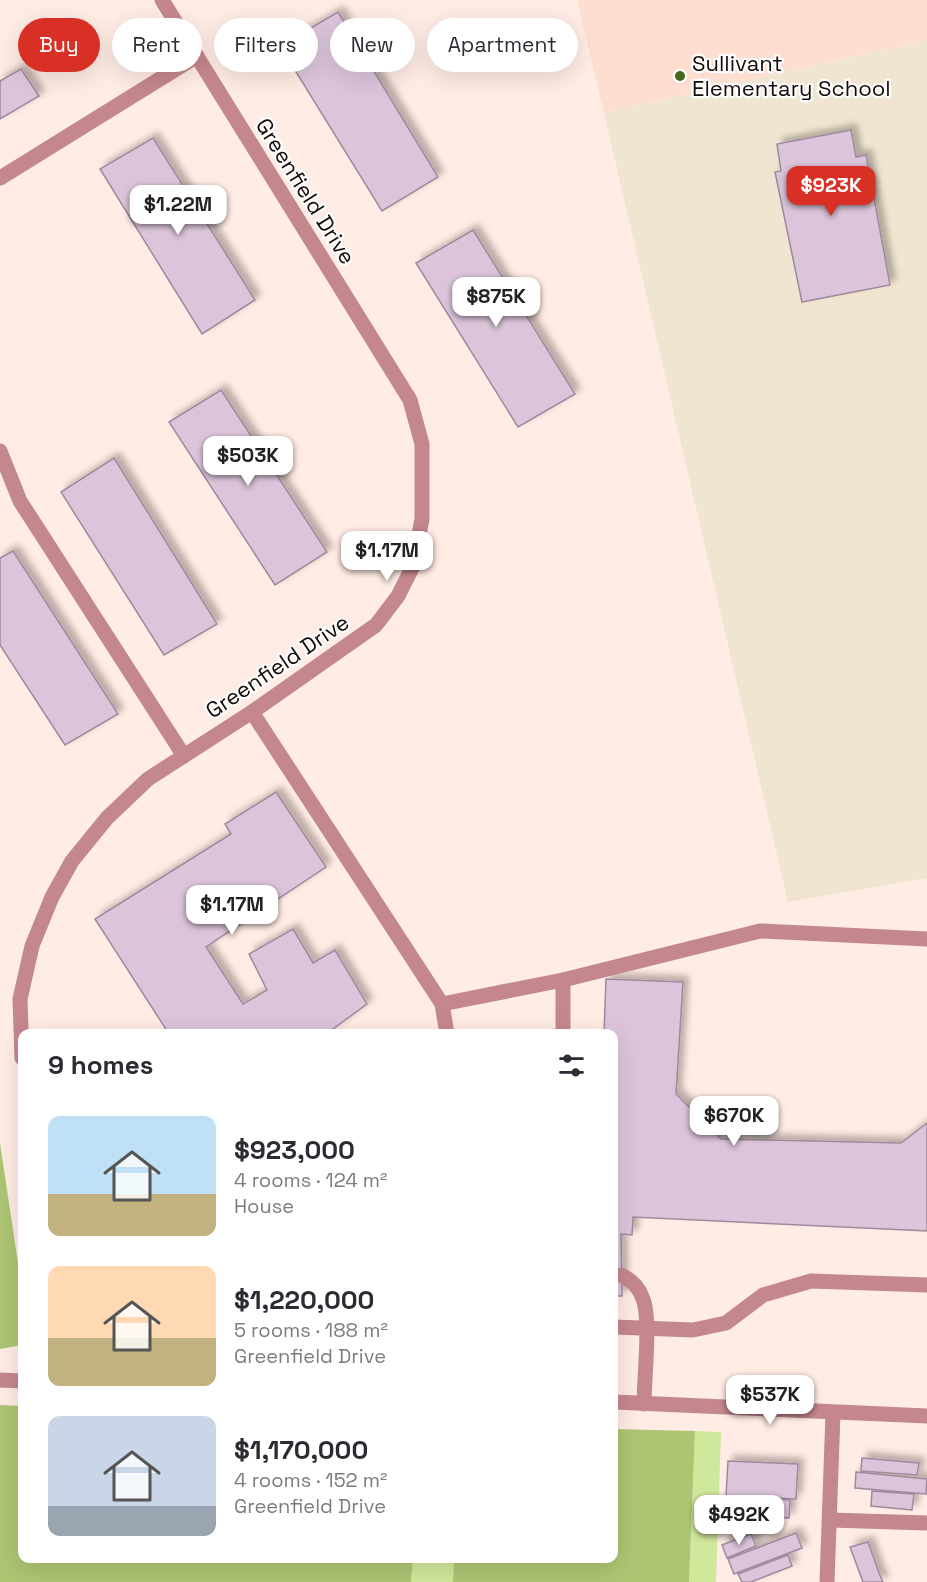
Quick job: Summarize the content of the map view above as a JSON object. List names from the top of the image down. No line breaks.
{"streets":{"street":["Greenfield Drive"]},"places":["Sullivant Elementary School"],"page":{"chip":["Buy","Rent","Filters","New","Apartment"],"price":["$923K","$1.22M","$875K","$503K","$1.17M","$1.17M","$670K","$537K","$492K"],"heading":"9 homes","list":[{"name":"$923,000","note":"4 rooms · 124 m² · House"},{"name":"$1,220,000","note":"5 rooms · 188 m² · Greenfield Drive"},{"name":"$1,170,000","note":"4 rooms · 152 m² · Greenfield Drive"}]}}
